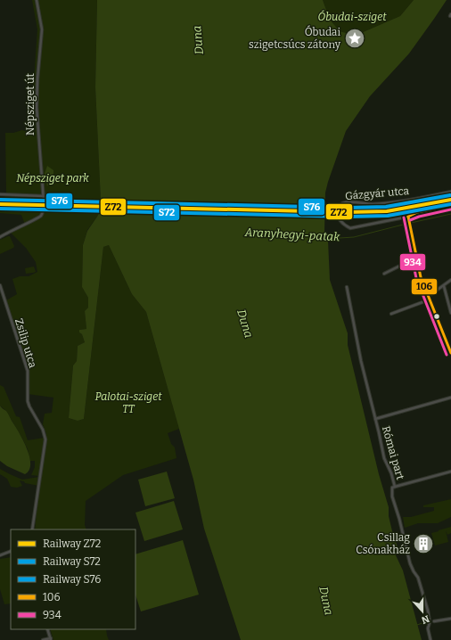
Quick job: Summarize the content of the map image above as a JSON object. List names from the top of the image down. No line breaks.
{"streets":{"street":["Népsziget út","Gázgyár utca","Zsilip utca","Római part"]},"water":["Duna","Aranyhegyi-patak"],"parks":["Óbudai-sziget","Népsziget park","Palotai-sziget TT"],"places":{"place":["Óbudai szigetcsúcs zátony"],"building":["Csillag Csónakház"]},"lines":["rail line S76","rail line Z72","rail line S72","transit line 106","transit line 934"],"legend":["Railway Z72","Railway S72","Railway S76","106","934"],"north":"bottom"}
